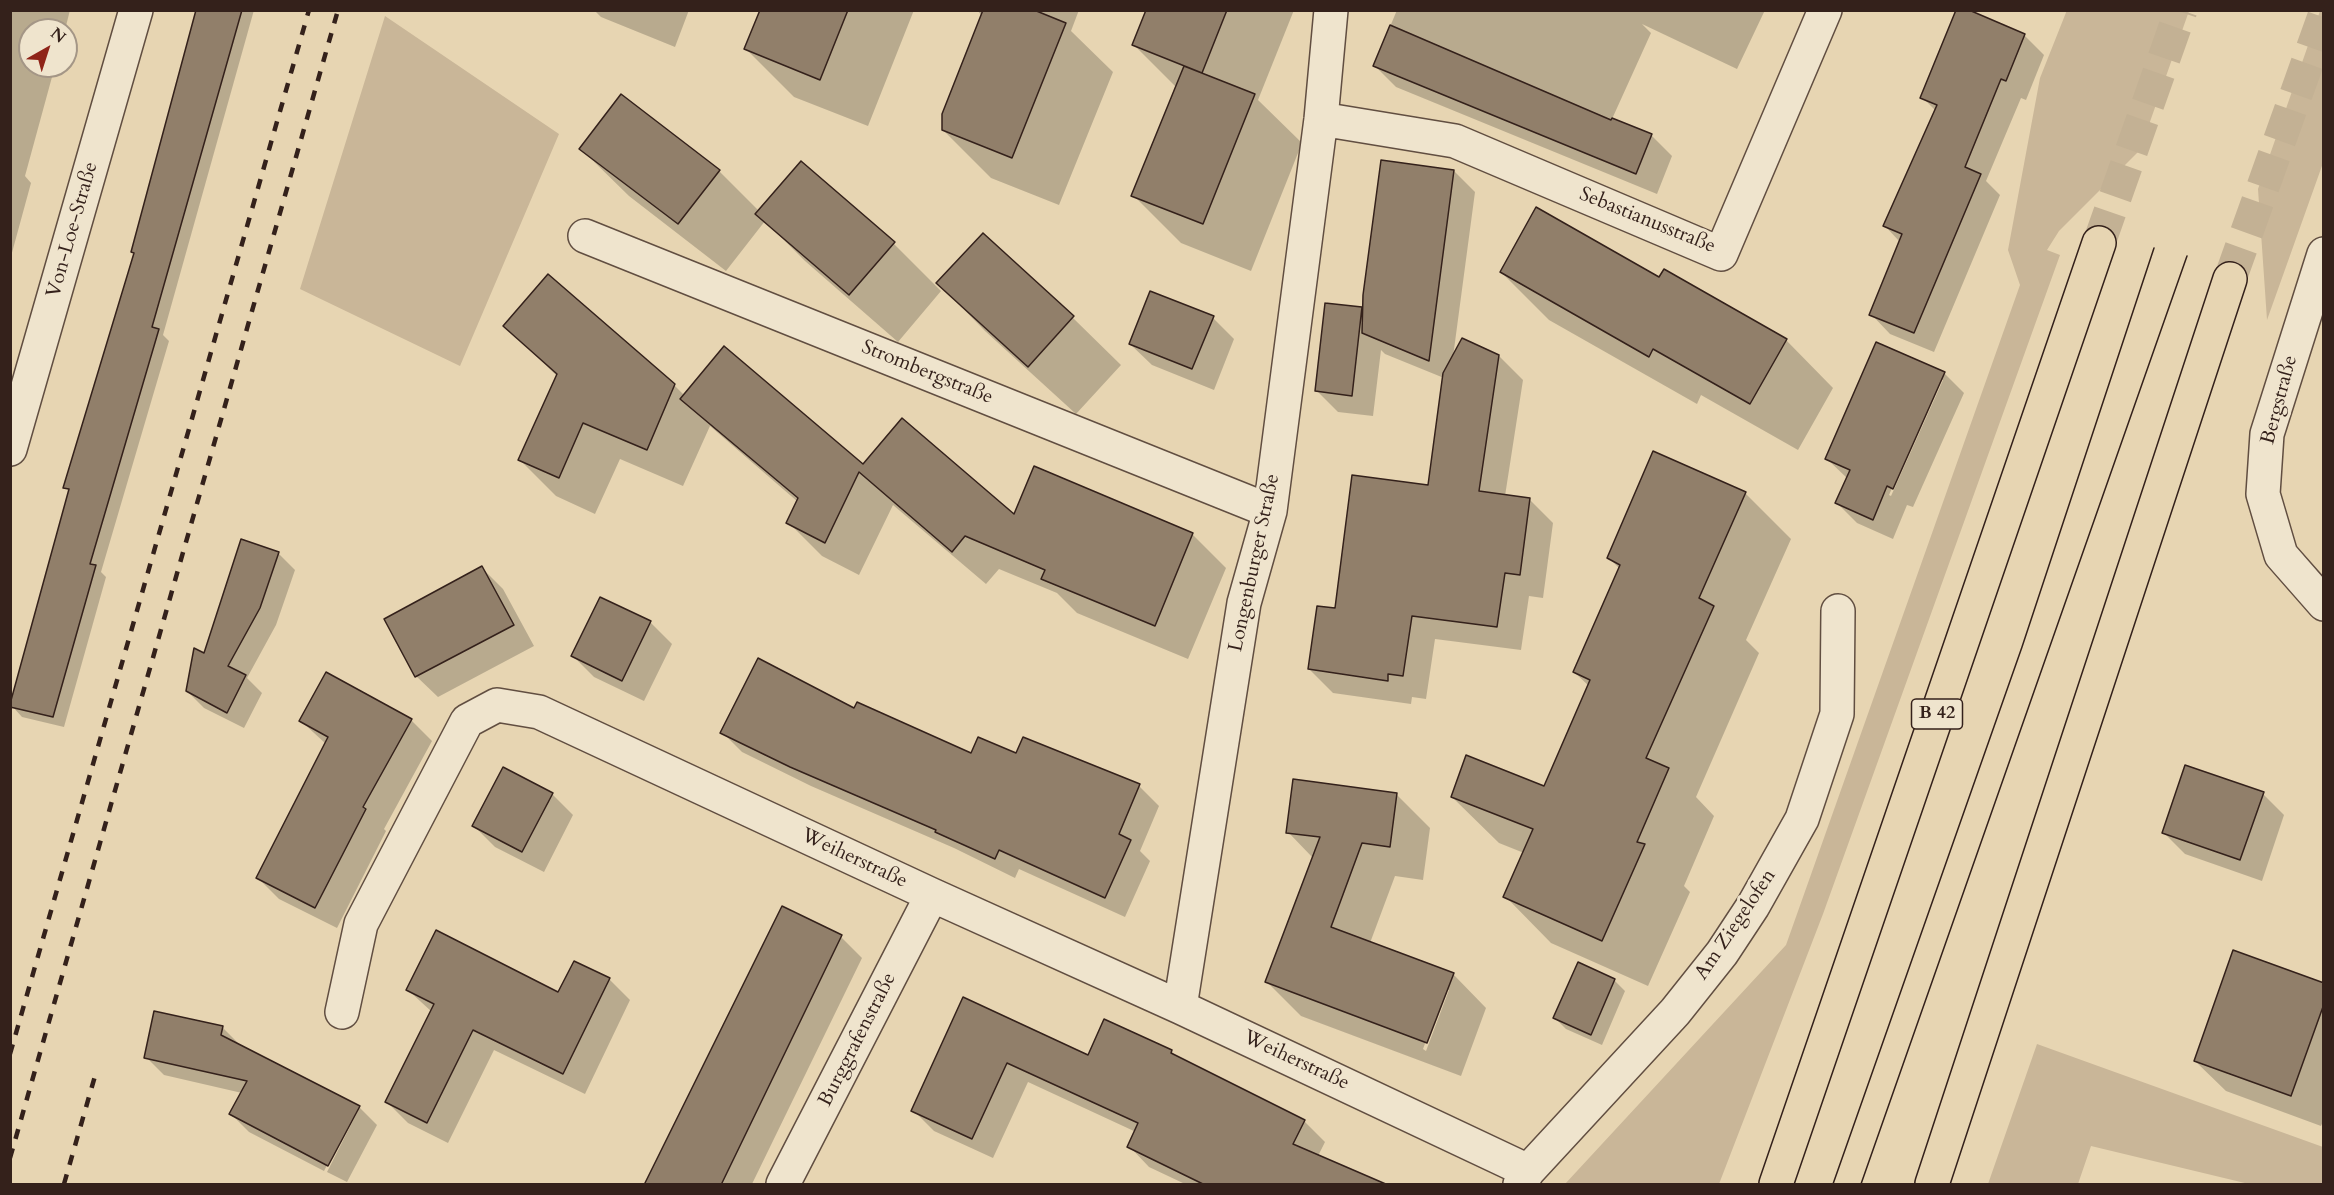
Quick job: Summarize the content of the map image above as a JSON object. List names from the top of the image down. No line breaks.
{"streets":{"highway":["B 42"],"street":["Sebastianusstraße","Von-Loe-Straße","Strombergstraße","Bergstraße","Longenburger Straße","Weiherstraße","Am Ziegelofen","Burggrafenstraße"]},"crossings":[["Sebastianusstraße","Longenburger Straße"],["Strombergstraße","Longenburger Straße"],["Longenburger Straße","Weiherstraße"],["Weiherstraße","Am Ziegelofen"],["Weiherstraße","Burggrafenstraße"]],"north":"top right"}
